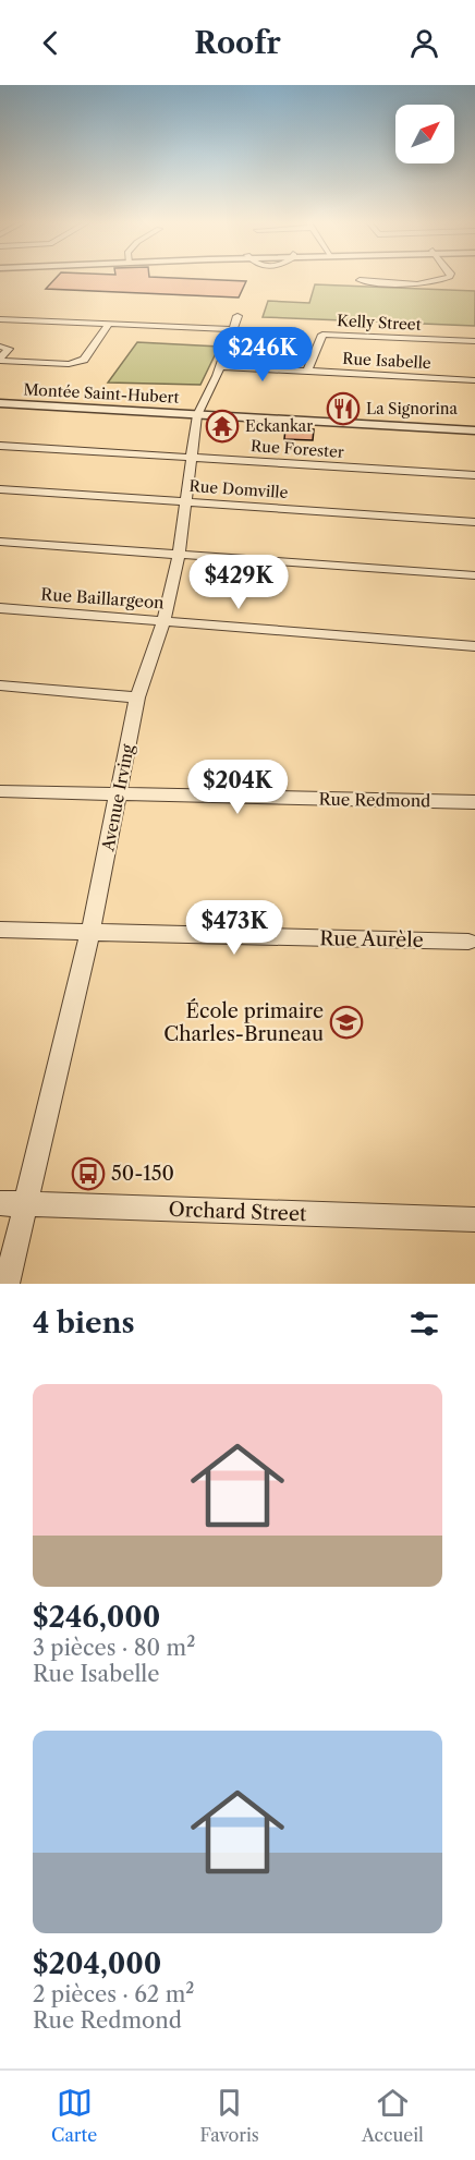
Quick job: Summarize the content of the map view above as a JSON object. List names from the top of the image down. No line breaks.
{"streets":{"street":["Kelly Street","Rue Isabelle","Montée Saint-Hubert","Rue Forester","Rue Domville","Rue Baillargeon","Avenue Irving","Rue Redmond","Rue Aurèle","Orchard Street"]},"crossings":[["Kelly Street","Rue Isabelle"],["Rue Isabelle","Avenue Irving"],["Montée Saint-Hubert","Avenue Irving"],["Rue Forester","Avenue Irving"],["Rue Domville","Avenue Irving"],["Rue Baillargeon","Avenue Irving"],["Avenue Irving","Rue Redmond"],["Avenue Irving","Rue Aurèle"],["Avenue Irving","Orchard Street"]],"places":{"restaurant":["La Signorina"],"temple":["Eckankar"],"school or university":["École primaire Charles-Bruneau"],"bus stop":["50-150"]},"north":"top right","page":{"header":"Roofr","price":["$246K","$429K","$204K","$473K"],"heading":"4 biens","list":[{"name":"$246,000","note":"3 pièces · 80 m² · Rue Isabelle"},{"name":"$204,000","note":"2 pièces · 62 m² · Rue Redmond"}],"tabs":["Carte","Favoris","Accueil"]}}
